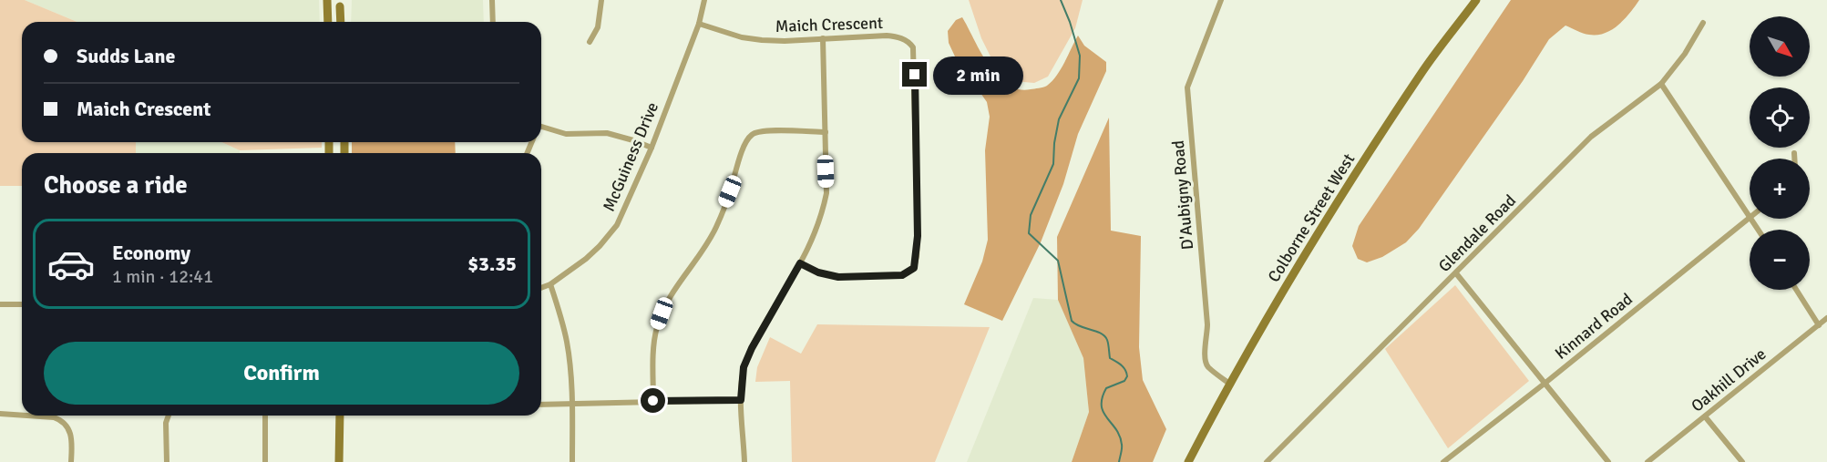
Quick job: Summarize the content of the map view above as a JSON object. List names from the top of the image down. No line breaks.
{"streets":{"main road":["Colborne Street West"],"street":["Maich Crescent","McGuiness Drive","D'Aubigny Road","Glendale Road","Kinnard Road","Oakhill Drive"]},"crossings":[["Maich Crescent","McGuiness Drive"],["D'Aubigny Road","Colborne Street West"]],"north":"bottom right","page":{"map_buttons":["+","−"],"banner":["Sudds Lane","Maich Crescent"],"bubble":"2 min","heading":"Choose a ride","list":[{"name":"Economy","note":"1 min · 12:41","value":"$3.35"}],"buttons":"Confirm"}}
